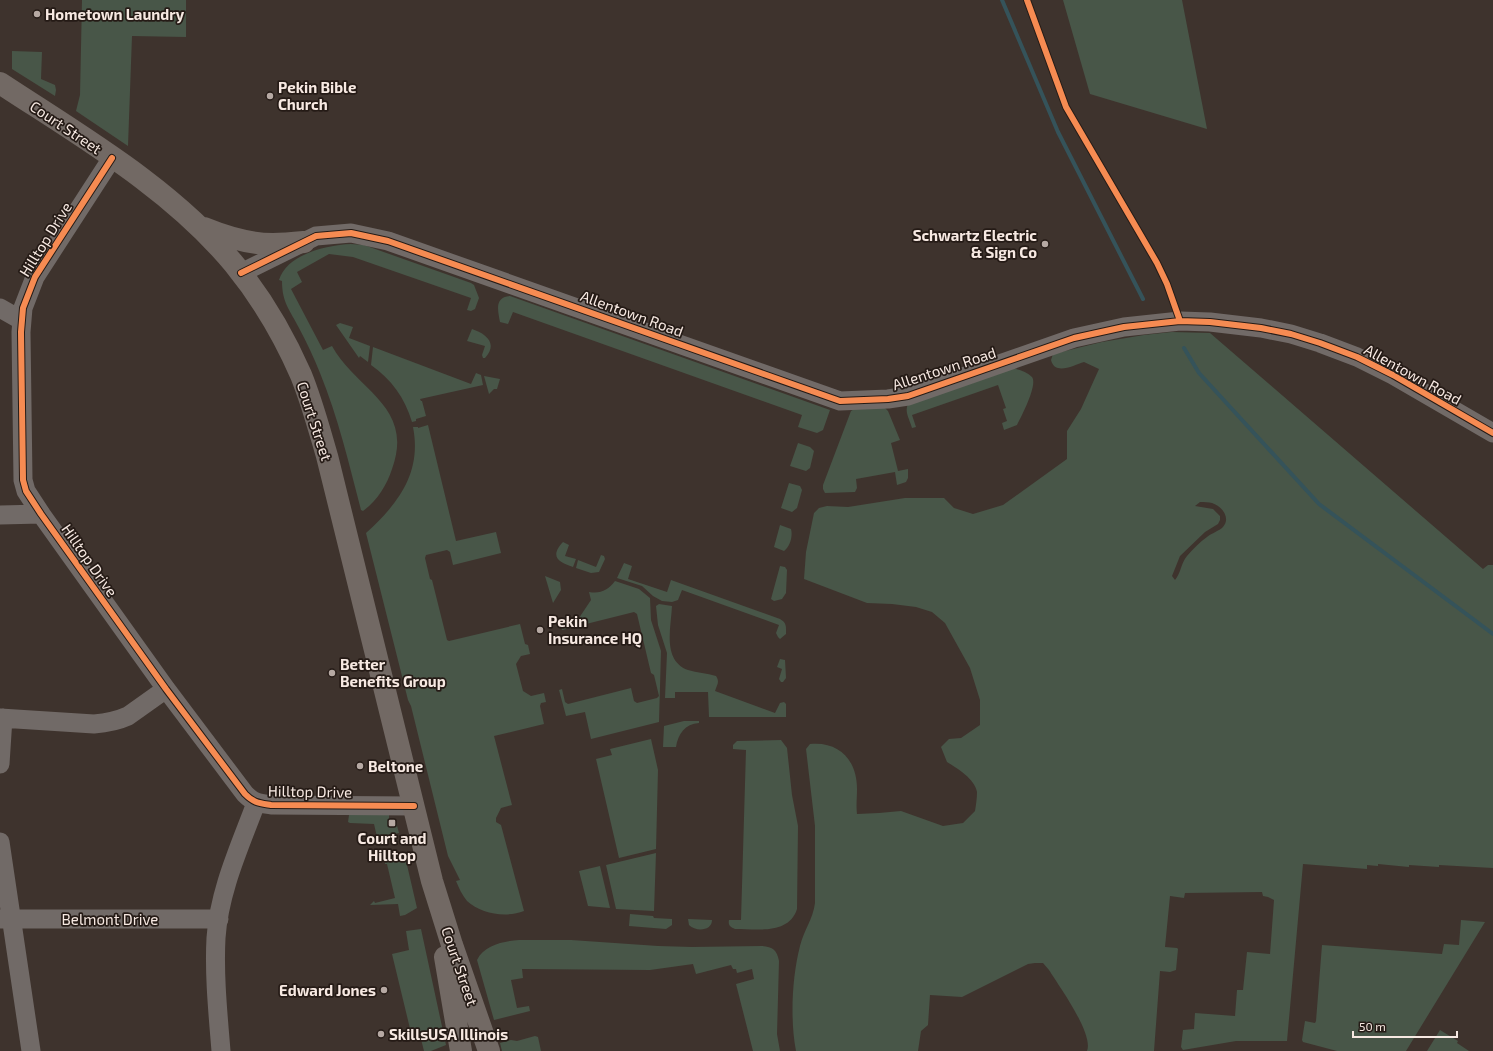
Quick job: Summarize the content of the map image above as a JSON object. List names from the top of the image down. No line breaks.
{"streets":{"main road":["Court Street"],"street":["Hilltop Drive","Allentown Road","Belmont Drive"]},"crossings":[["Court Street","Hilltop Drive"],["Court Street","Allentown Road"],["Hilltop Drive","Belmont Drive"]],"places":{"other":["Hometown Laundry","Pekin Bible Church","Schwartz Electric & Sign Co","Pekin Insurance HQ","Better Benefits Group","Beltone","Edward Jones","SkillsUSA Illinois"],"transit":["Court and Hilltop"]},"scale_bar":"50 m"}
